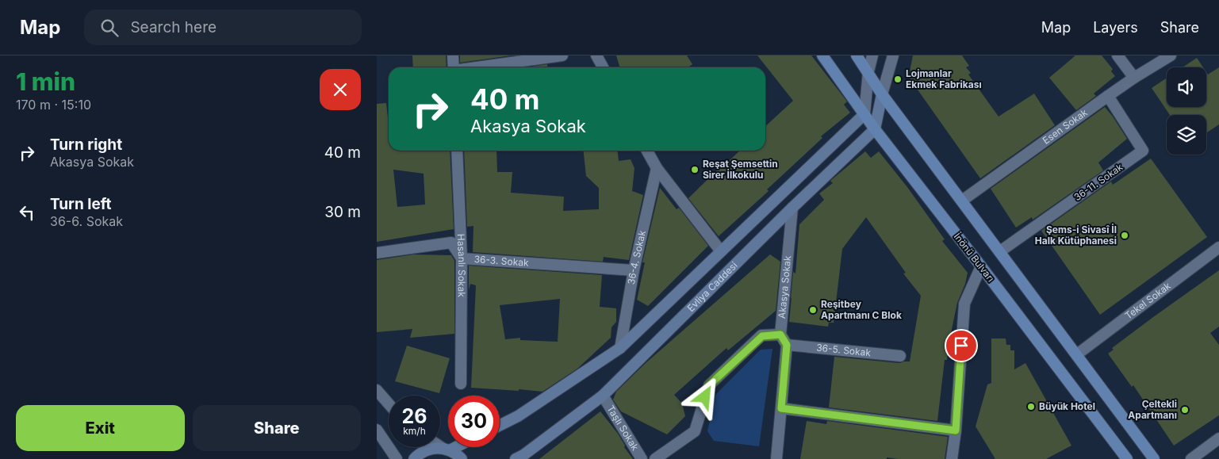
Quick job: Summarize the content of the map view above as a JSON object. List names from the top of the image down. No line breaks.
{"streets":{"main road":["İnönü Bulvarı","Evliya Caddesi"],"street":["Esen Sokak","36-11. Sokak","36-4. Sokak","36-3. Sokak","Hasanlı Sokak","Akasya Sokak","Tekel Sokak","36-5. Sokak","Taşlı Sokak"]},"crossings":[["Esen Sokak","36-11. Sokak"],["36-4. Sokak","36-3. Sokak"],["36-4. Sokak","Evliya Caddesi"],["İnönü Bulvarı","Evliya Caddesi"],["36-3. Sokak","Hasanlı Sokak"],["Evliya Caddesi","Akasya Sokak"],["Evliya Caddesi","Taşlı Sokak"]],"places":["Lojmanlar Ekmek Fabrikası","Reşat Şemsettin Sirer İlkokulu","Şems-i Sivasî İl Halk Kütüphanesi","Reşitbey Apartmanı C Blok","Büyük Hotel","Çeltekli Apartmanı"],"page":{"header":"Map","search":"Search here","nav":["Map","Layers","Share"],"heading":["1 min","170 m · 15:10"],"turn":["40 m","Akasya Sokak"],"list":[{"name":"Turn right","note":"Akasya Sokak","value":"40 m"},{"name":"Turn left","note":"36-6. Sokak","value":"30 m"}],"speed":"26 km/h","limit":"30","buttons":["Exit","Share"]}}
